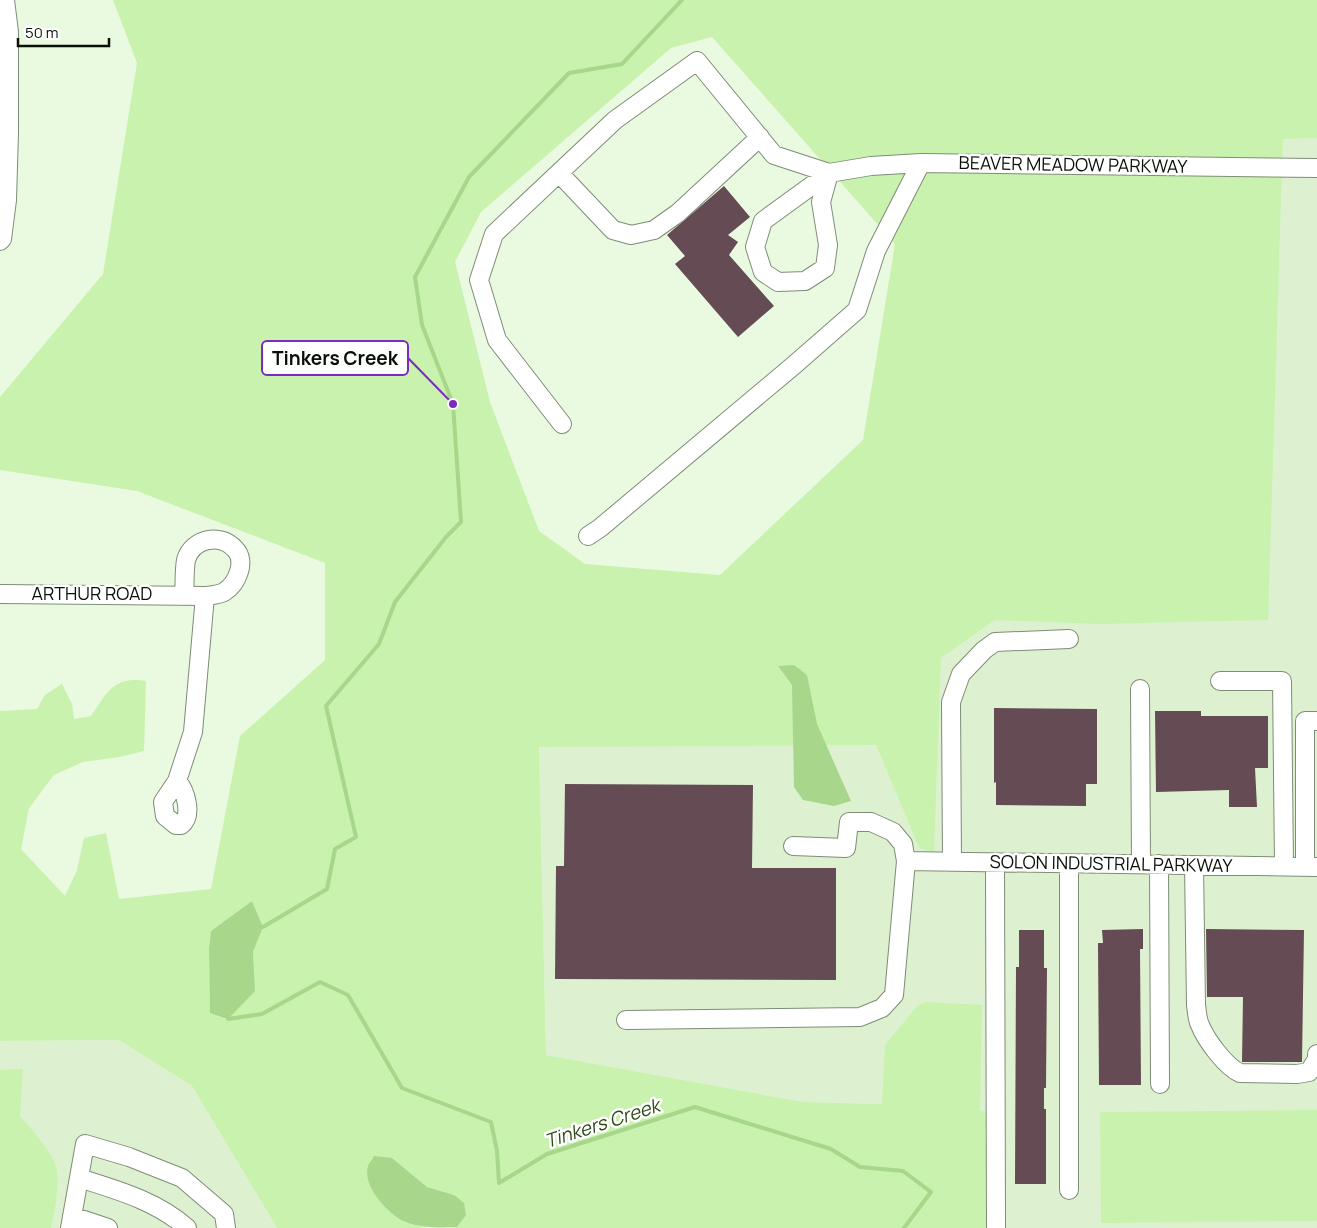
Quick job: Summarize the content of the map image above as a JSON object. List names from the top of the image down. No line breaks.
{"streets":{"street":["BEAVER MEADOW PARKWAY","ARTHUR ROAD","SOLON INDUSTRIAL PARKWAY"]},"water":["Tinkers Creek"],"places":["Tinkers Creek"],"scale_bar":"50 m"}
